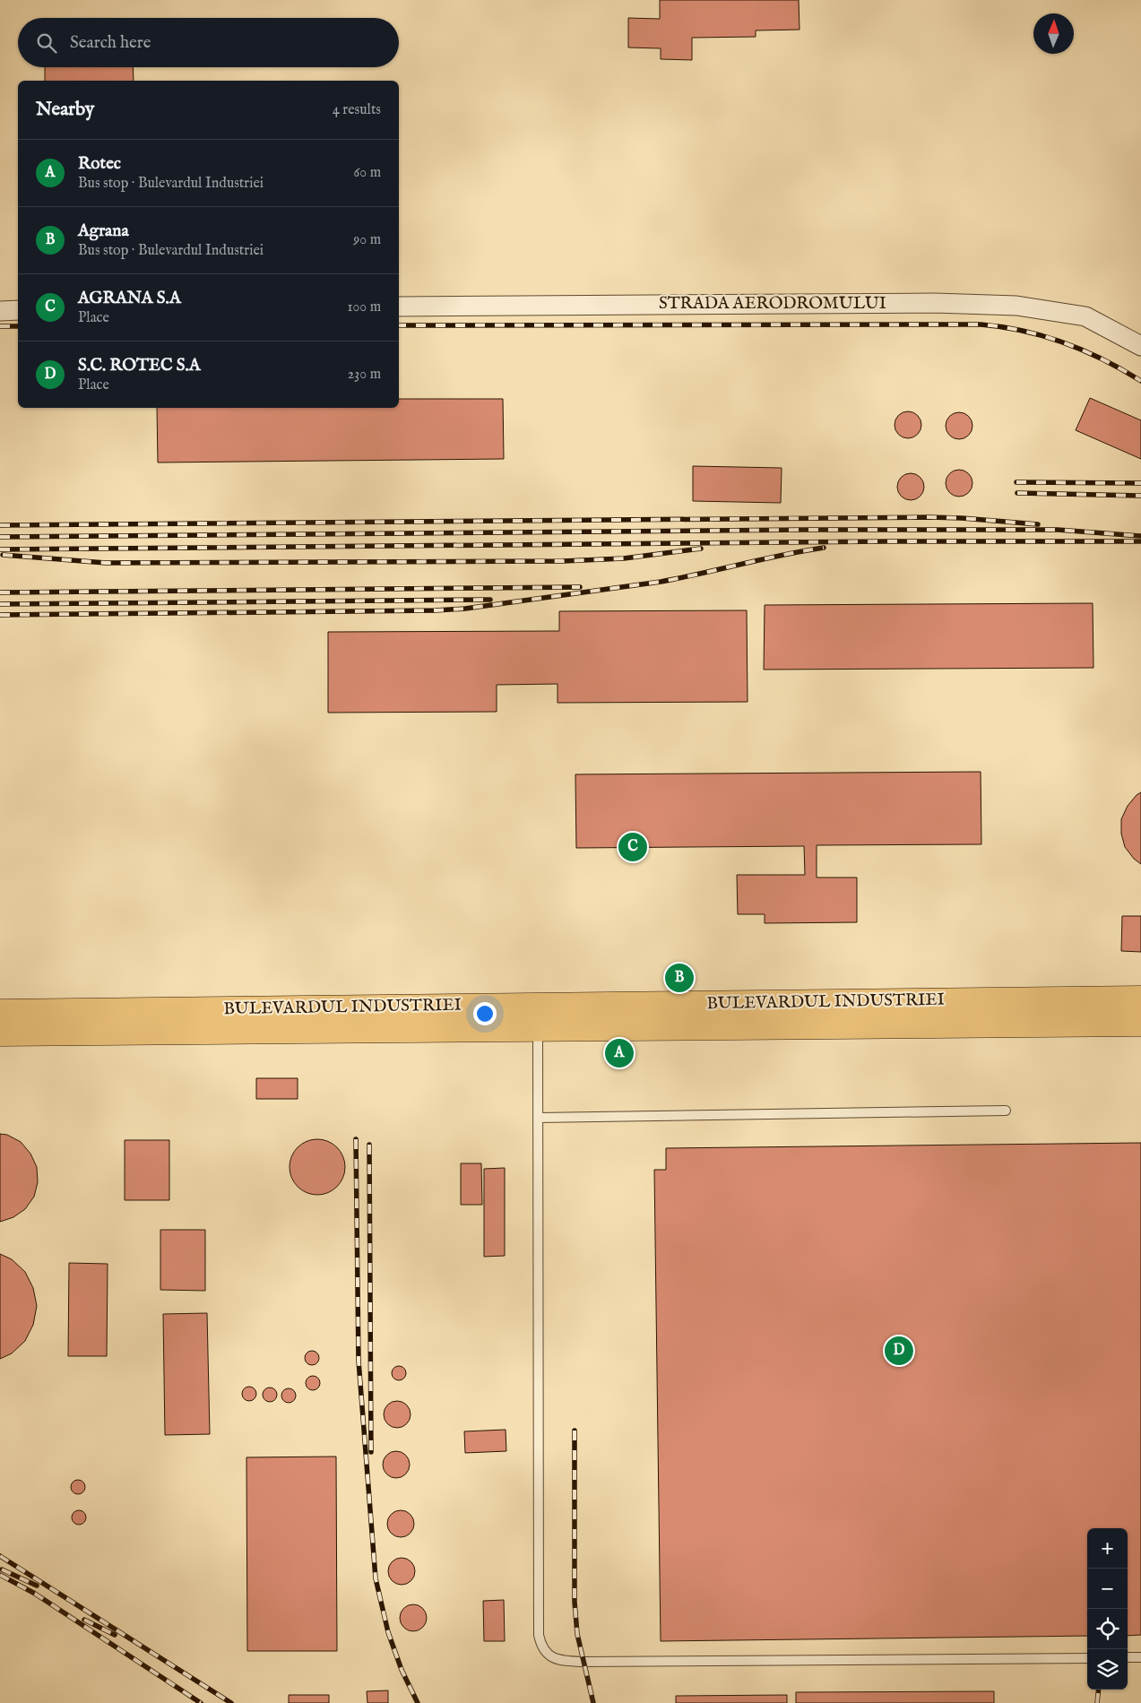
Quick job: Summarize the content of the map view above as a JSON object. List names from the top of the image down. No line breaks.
{"streets":{"main road":["BULEVARDUL INDUSTRIEI"],"street":["STRADA AERODROMULUI"]},"north":"top","page":{"search":"Search here","heading":["Nearby","4 results"],"list":[{"mark":"A","name":"Rotec","note":"Bus stop · Bulevardul Industriei","value":"60 m"},{"mark":"B","name":"Agrana","note":"Bus stop · Bulevardul Industriei","value":"90 m"},{"mark":"C","name":"AGRANA S.A","note":"Place","value":"100 m"},{"mark":"D","name":"S.C. ROTEC S.A","note":"Place","value":"230 m"}],"pins":["C","B","A","D"],"map_buttons":["+","−"]}}
